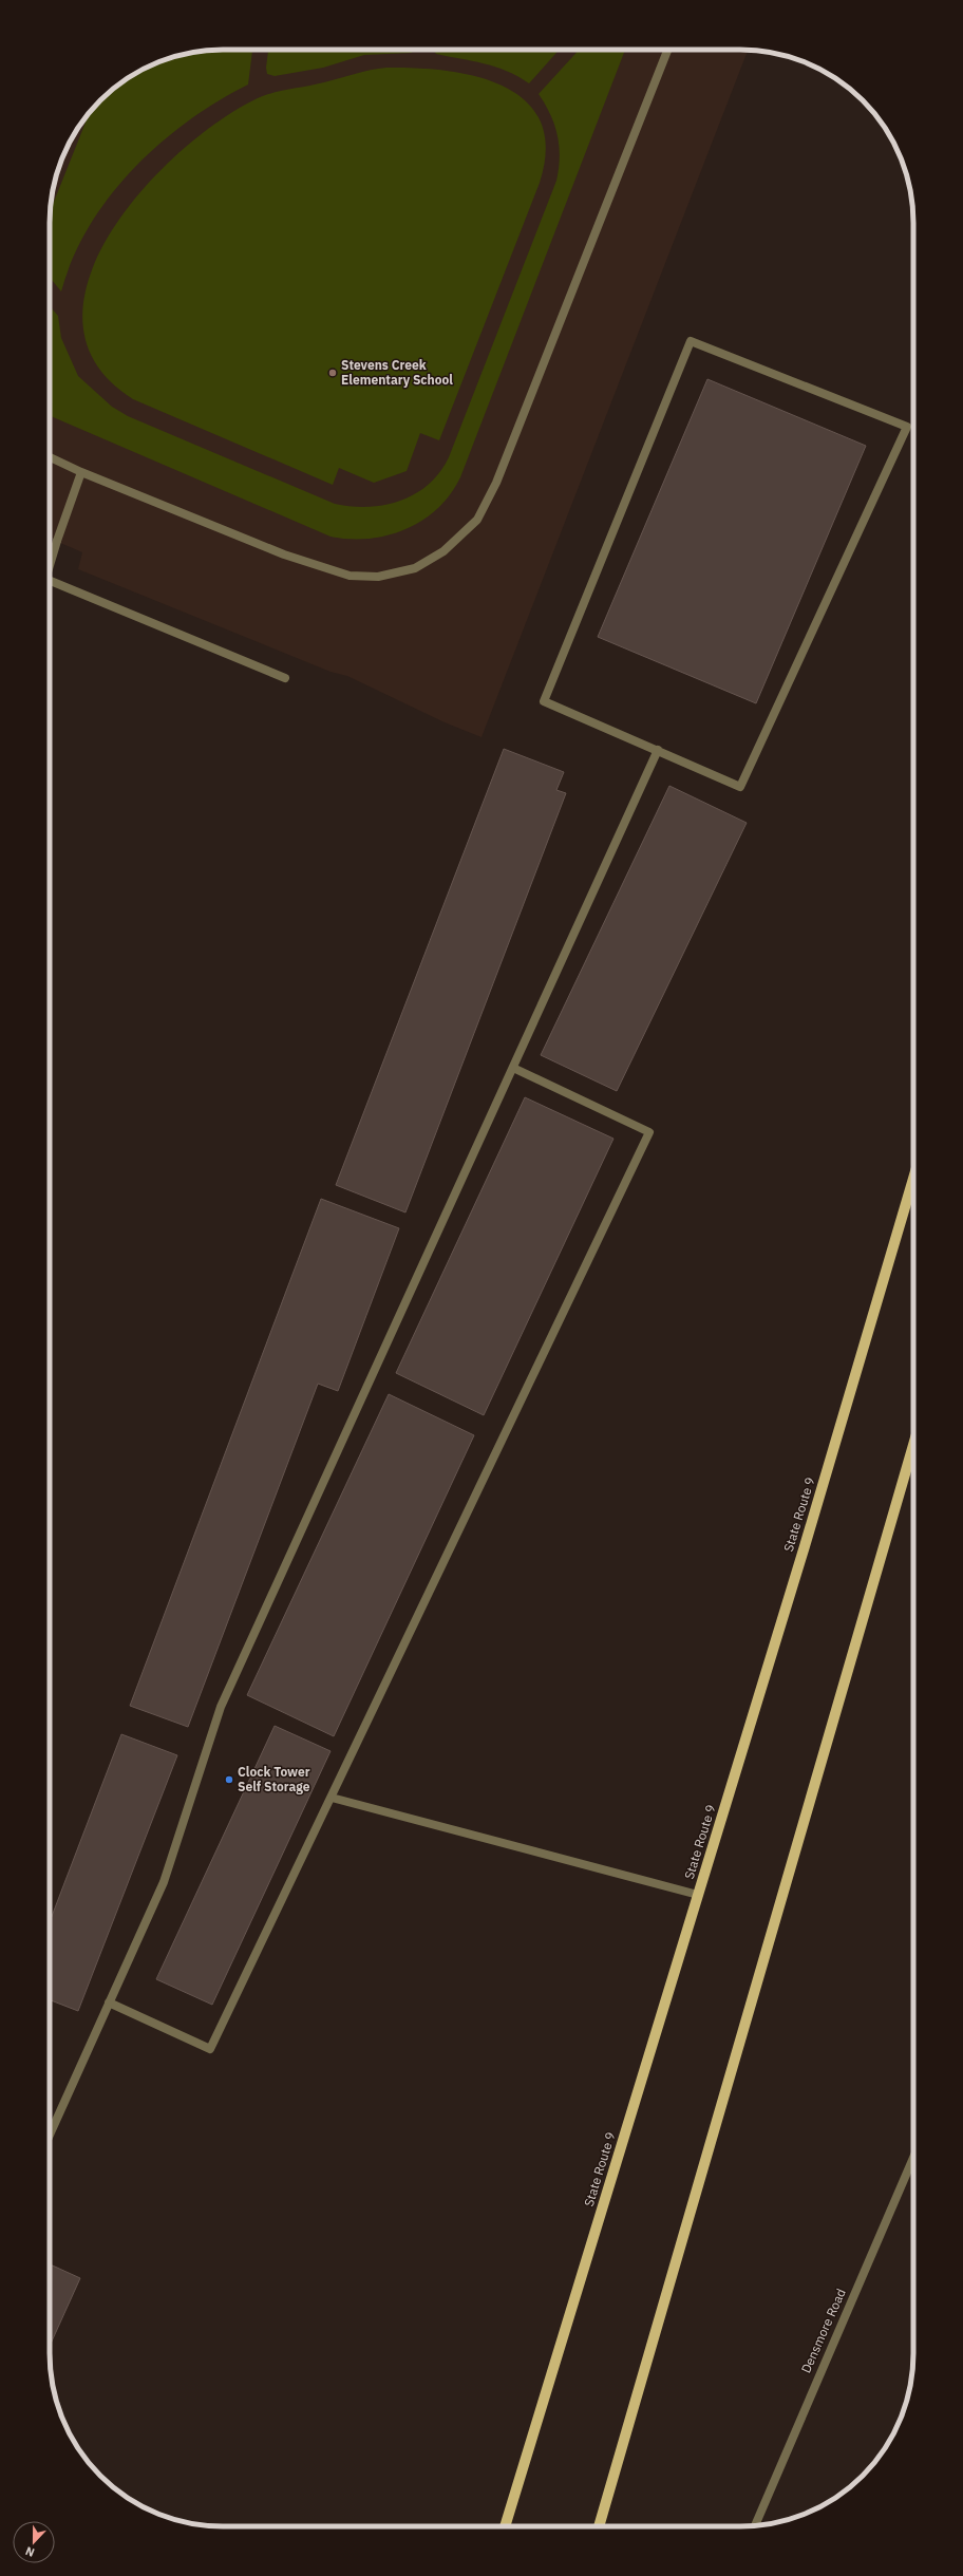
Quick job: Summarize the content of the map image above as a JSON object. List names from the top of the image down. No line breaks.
{"streets":{"main road":["State Route 9"],"street":["Densmore Road"]},"places":["Stevens Creek Elementary School","Clock Tower Self Storage"],"north":"bottom"}
